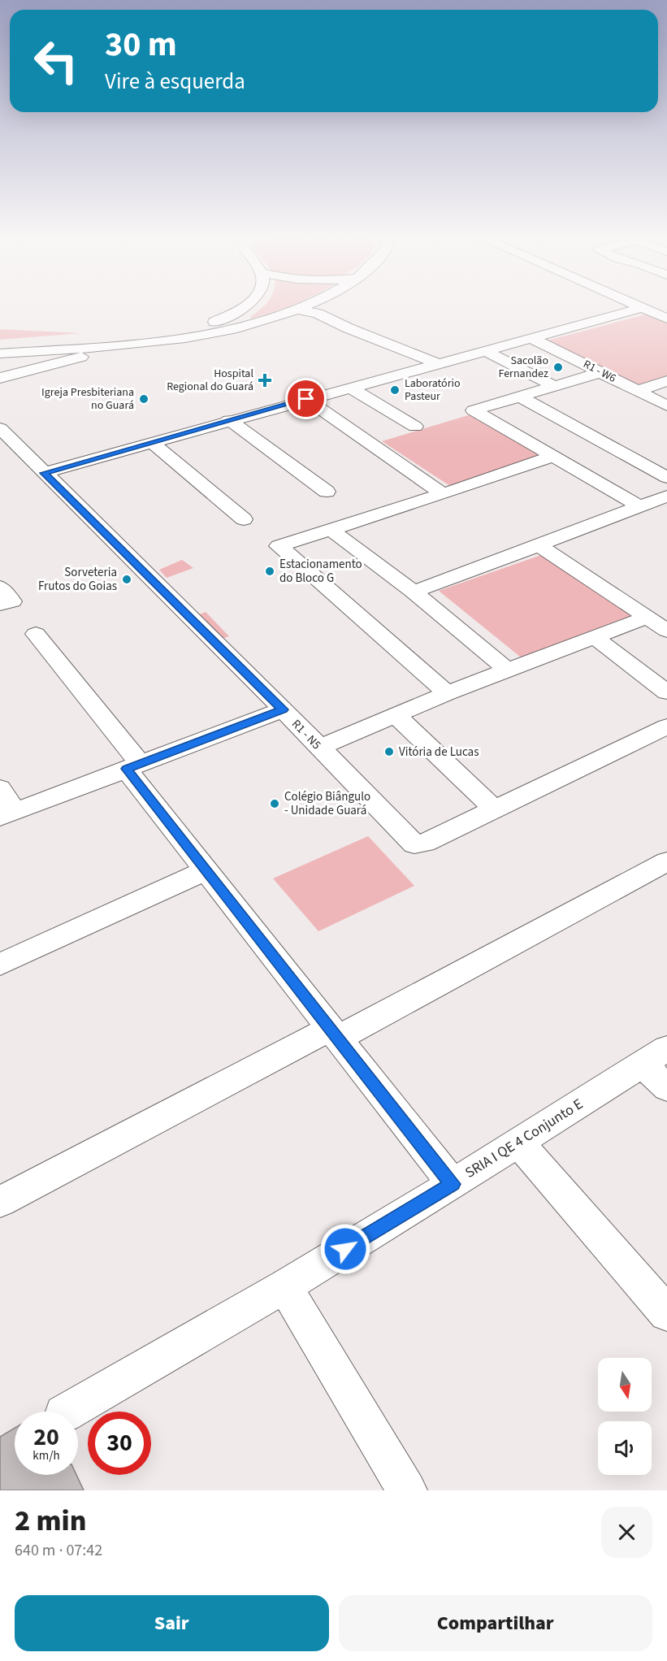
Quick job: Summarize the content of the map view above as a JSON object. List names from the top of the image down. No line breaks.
{"streets":{"street":["R1 - W6","R1 - N5","SRIA I QE 4 Conjunto E"]},"places":{"other":["Sacolão Fernandez","Laboratório Pasteur","Igreja Presbiteriana no Guará","Estacionamento do Bloco G","Sorveteria Frutos do Goias","Vitória de Lucas","Colégio Biângulo - Unidade Guará"],"health":["Hospital Regional do Guará"]},"north":"bottom","page":{"turn":["30 m","Vire à esquerda"],"speed":"20 km/h","limit":"30","heading":["2 min","640 m · 07:42"],"buttons":["Sair","Compartilhar"]}}
